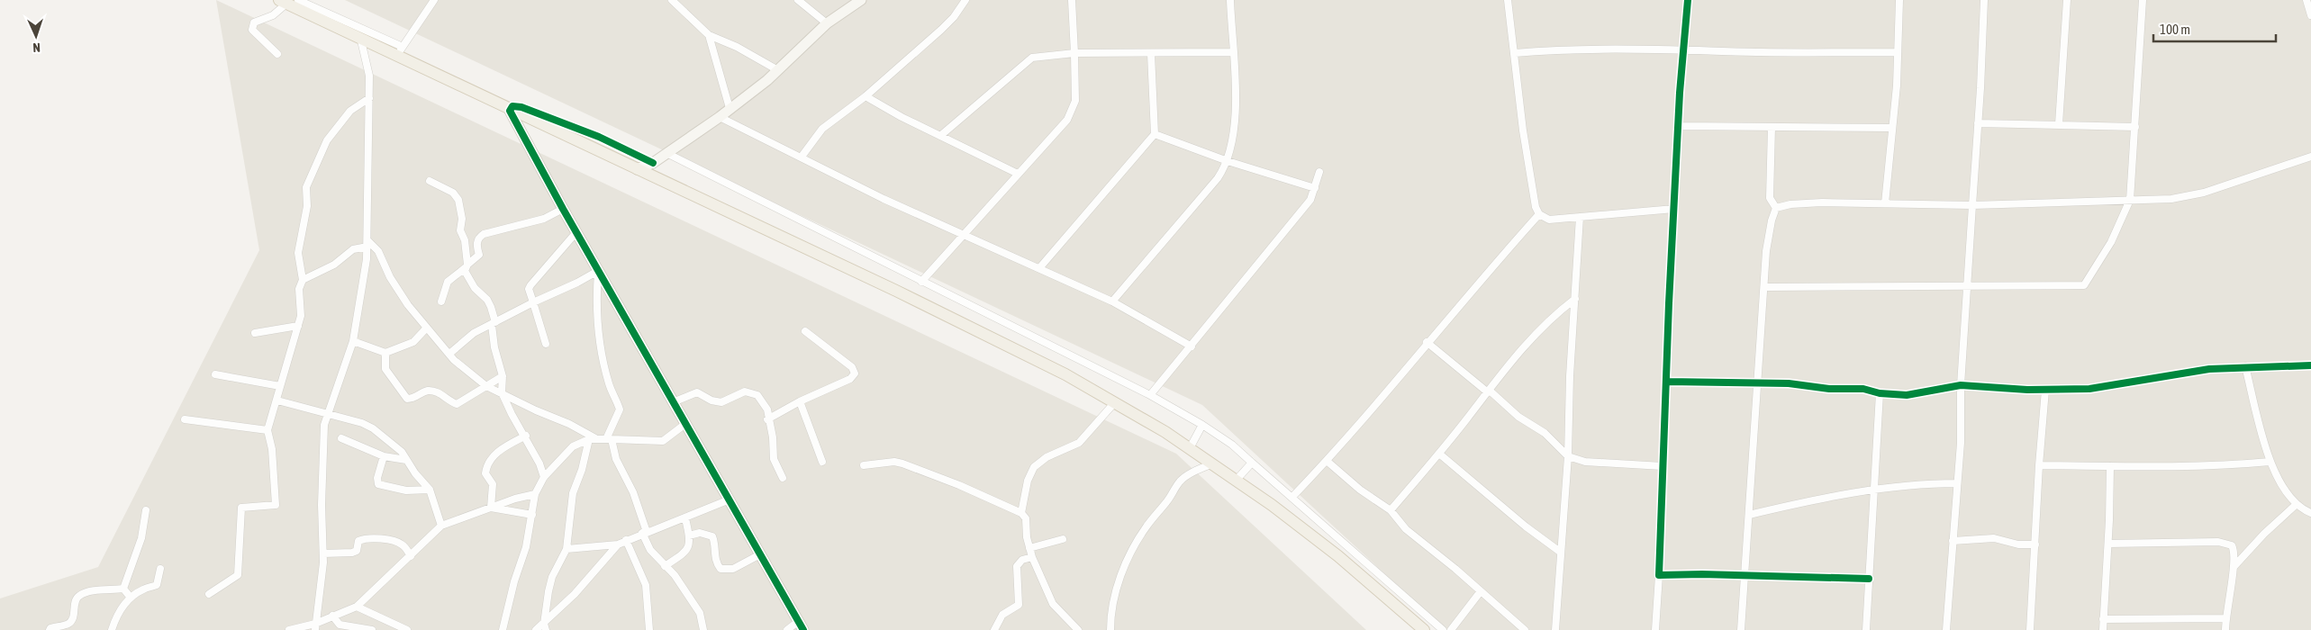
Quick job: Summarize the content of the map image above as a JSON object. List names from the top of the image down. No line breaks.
{"scale_bar":"100 m","north":"bottom"}
